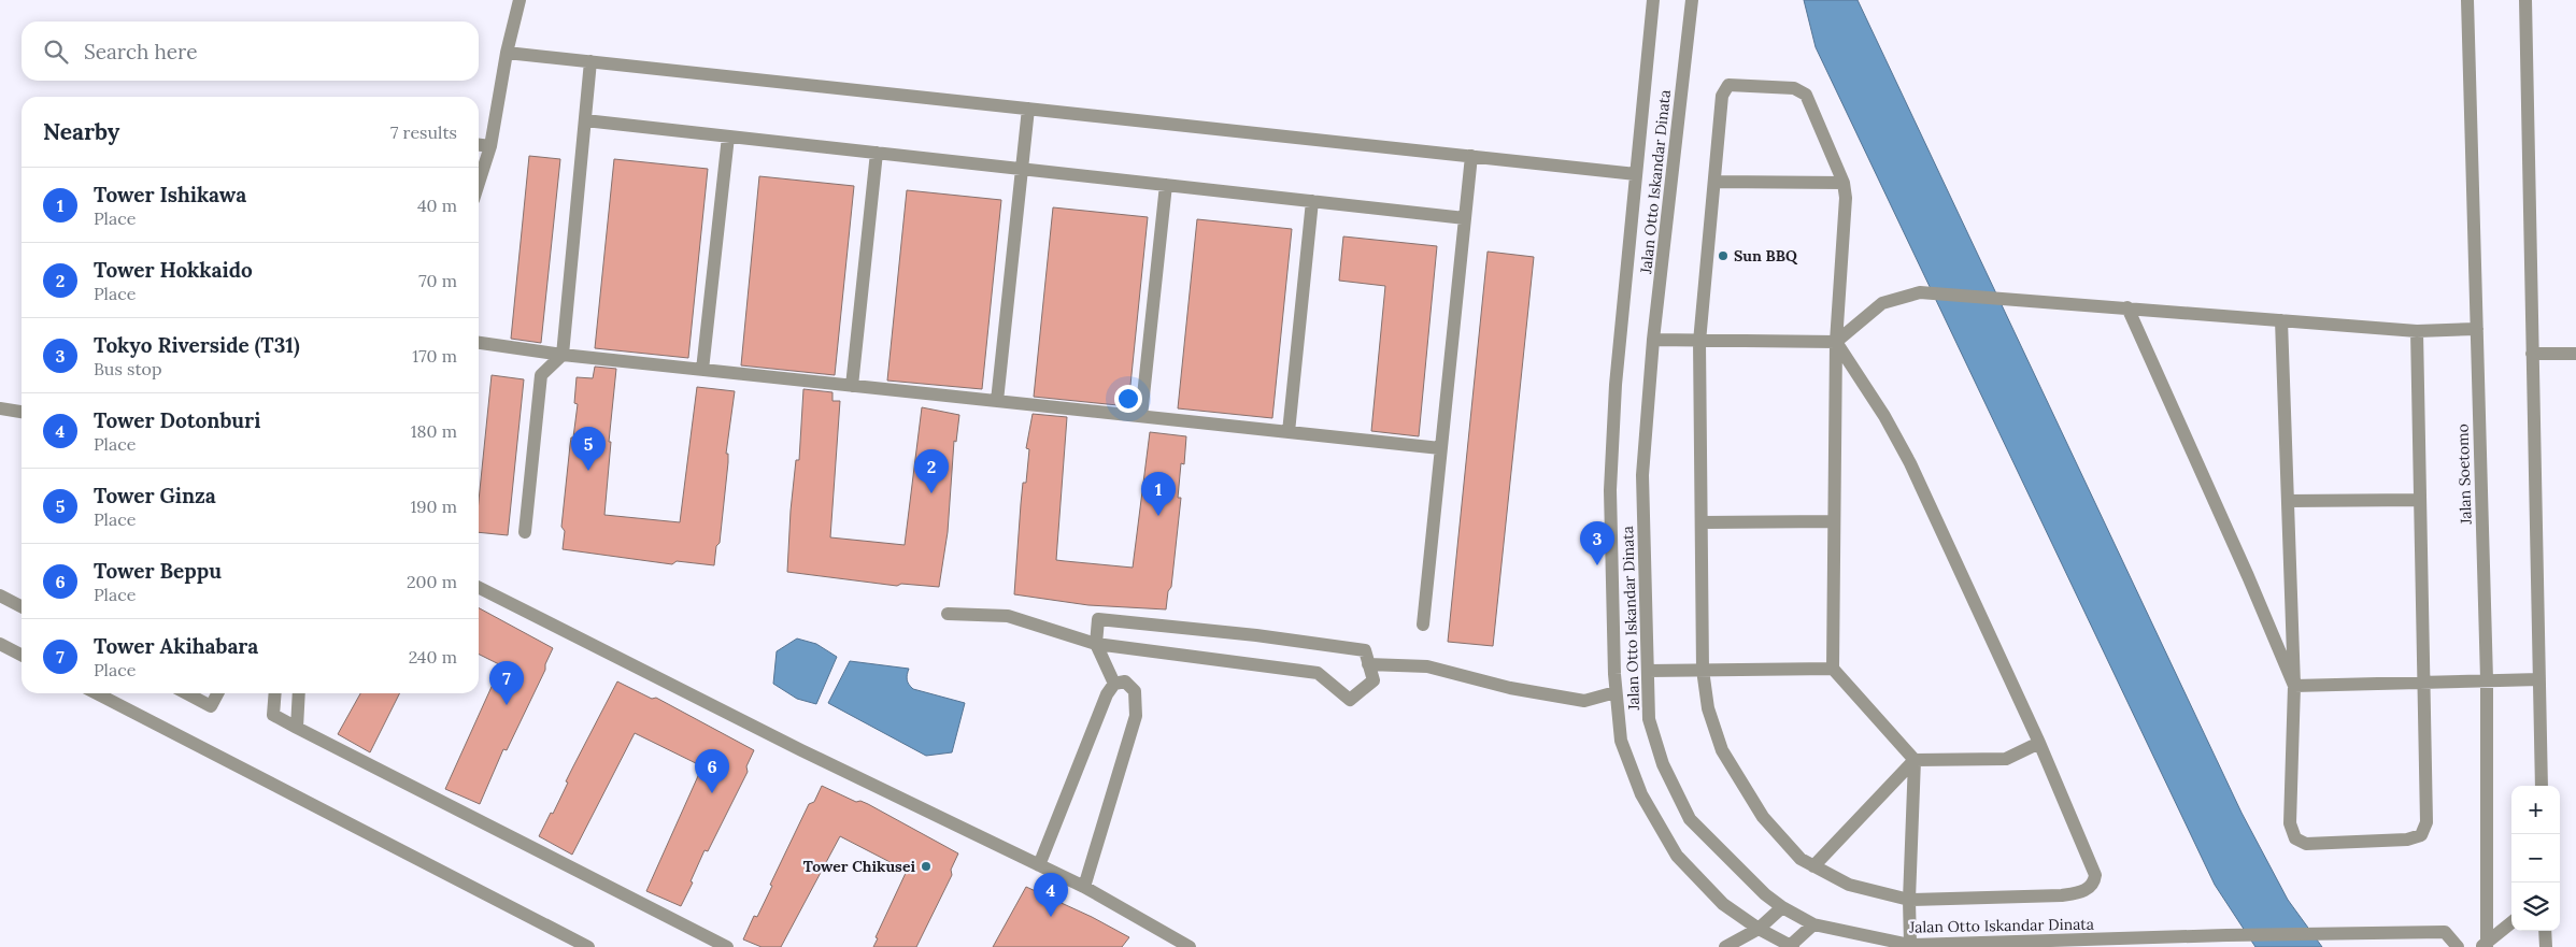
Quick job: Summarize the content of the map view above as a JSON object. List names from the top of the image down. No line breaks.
{"streets":{"street":["Jalan Otto Iskandar Dinata","Jalan Soetomo"]},"places":["Sun BBQ","Tower Chikusei"],"page":{"search":"Search here","heading":["Nearby","7 results"],"list":[{"mark":"1","name":"Tower Ishikawa","note":"Place","value":"40 m"},{"mark":"2","name":"Tower Hokkaido","note":"Place","value":"70 m"},{"mark":"3","name":"Tokyo Riverside (T31)","note":"Bus stop","value":"170 m"},{"mark":"4","name":"Tower Dotonburi","note":"Place","value":"180 m"},{"mark":"5","name":"Tower Ginza","note":"Place","value":"190 m"},{"mark":"6","name":"Tower Beppu","note":"Place","value":"200 m"},{"mark":"7","name":"Tower Akihabara","note":"Place","value":"240 m"}],"pins":["5","2","1","3","7","6","4"],"map_buttons":["+","−"]}}
